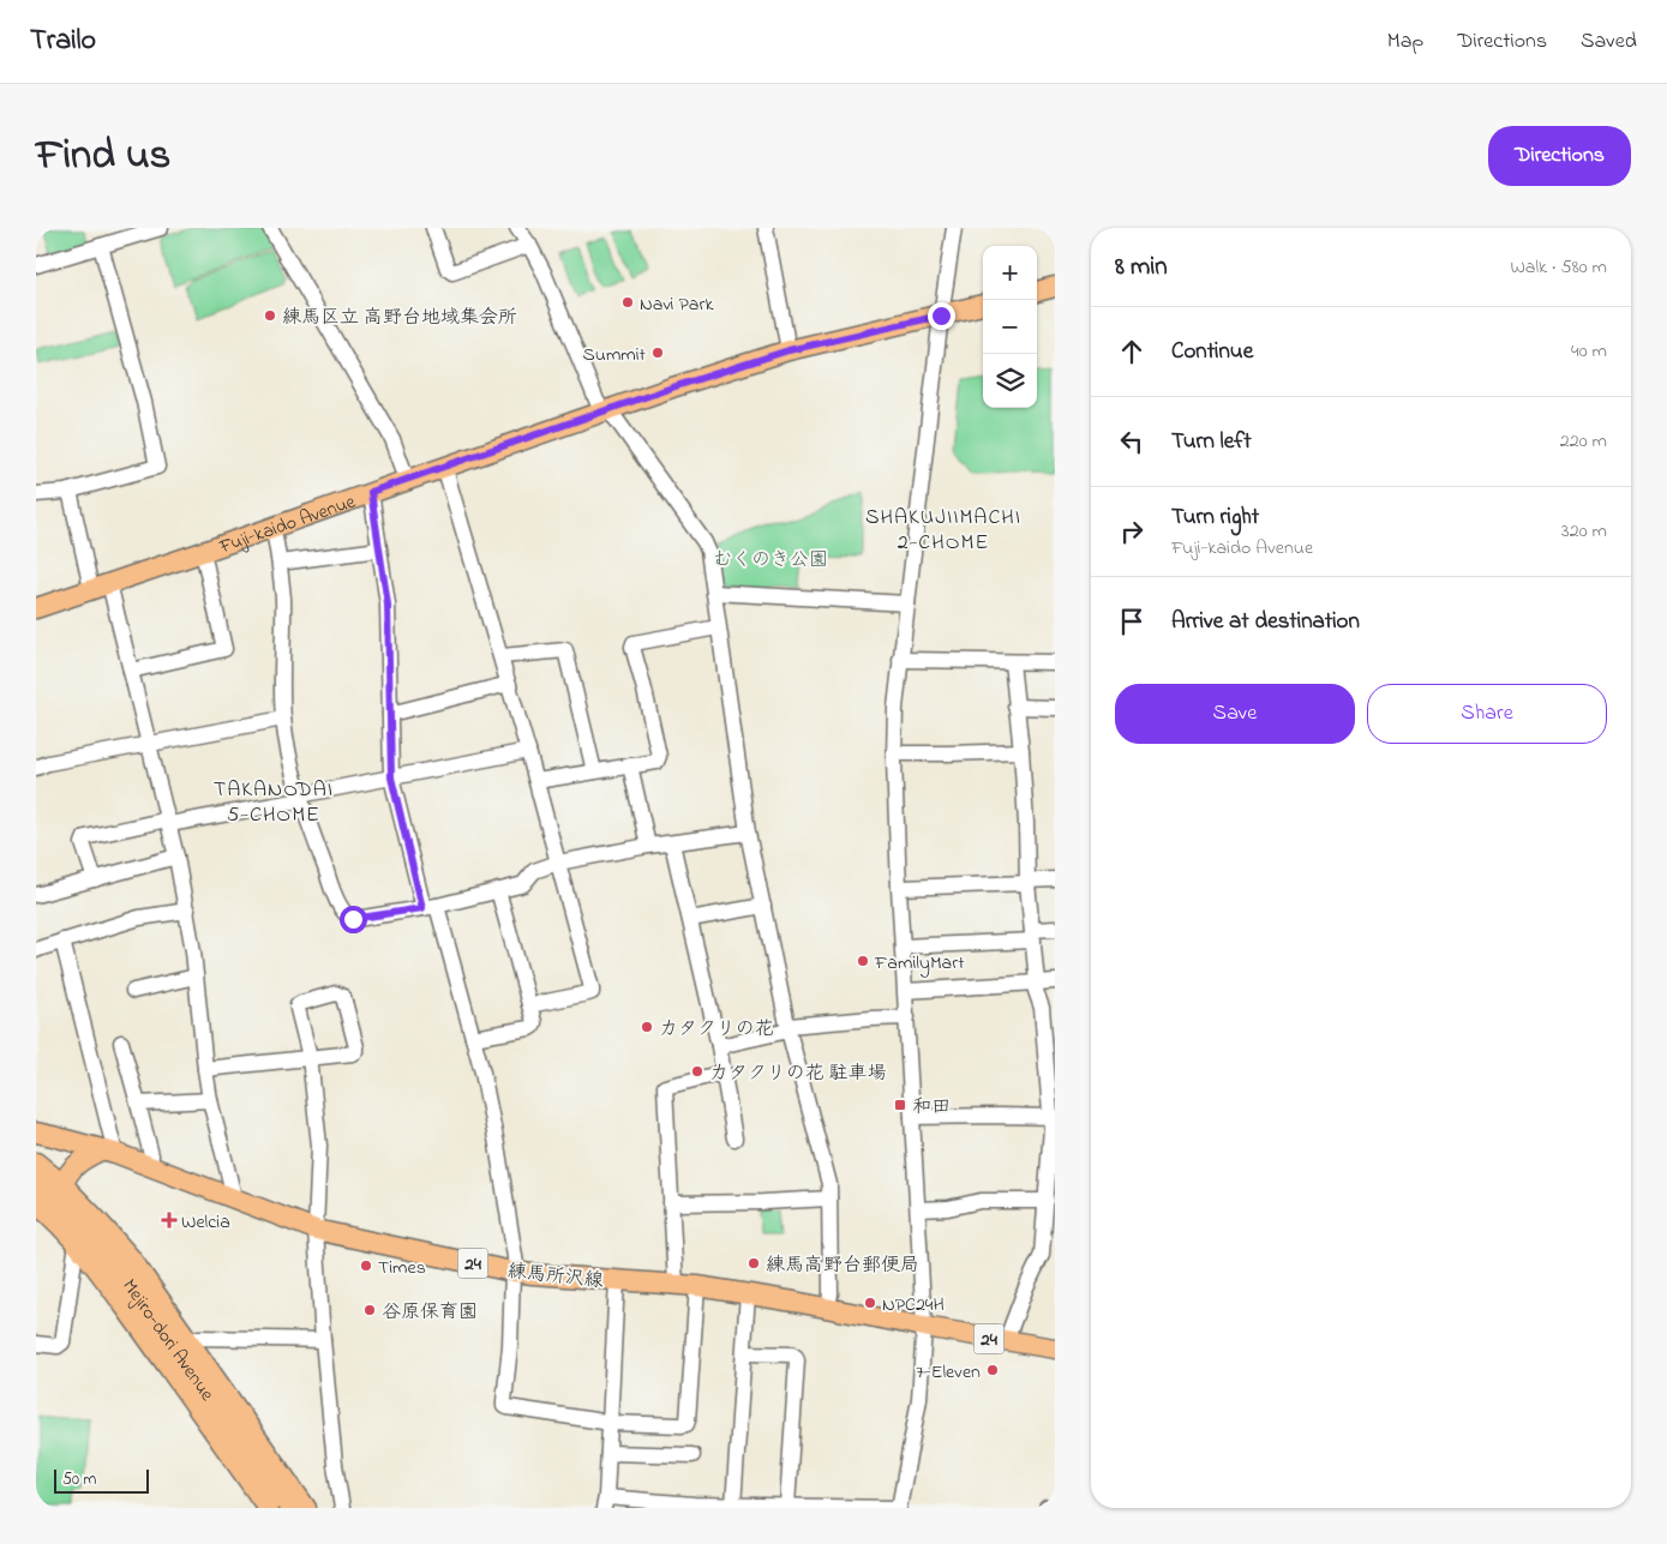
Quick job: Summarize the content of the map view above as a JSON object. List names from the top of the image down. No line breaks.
{"streets":{"main road":["Fuji-kaido Avenue","24","練馬所沢線","Mejiro-dori Avenue"]},"districts":["SHAKUJIIMACHI 2-CHOME","TAKANODAI 5-CHOME"],"parks":["むくのき公園"],"places":{"other":["Navi Park","練馬区立 高野台地域集会所","Summit","FamilyMart","カタクリの花","カタクリの花 駐車場","練馬高野台郵便局","Times","NPC24H","谷原保育園","7-Eleven"],"transit":["和田"],"health":["Welcia"]},"scale_bar":"50 m","page":{"header":"Trailo","nav":["Map","Directions","Saved"],"title":"Find us","buttons":["Directions",["Save","Share"]],"heading":["8 min","Walk · 580 m"],"map_buttons":["+","−"],"list":[["Continue","40 m"],["Turn left","220 m"],["Turn right","Fuji-kaido Avenue","320 m"],"Arrive at destination"],"scale":"50 m"}}
